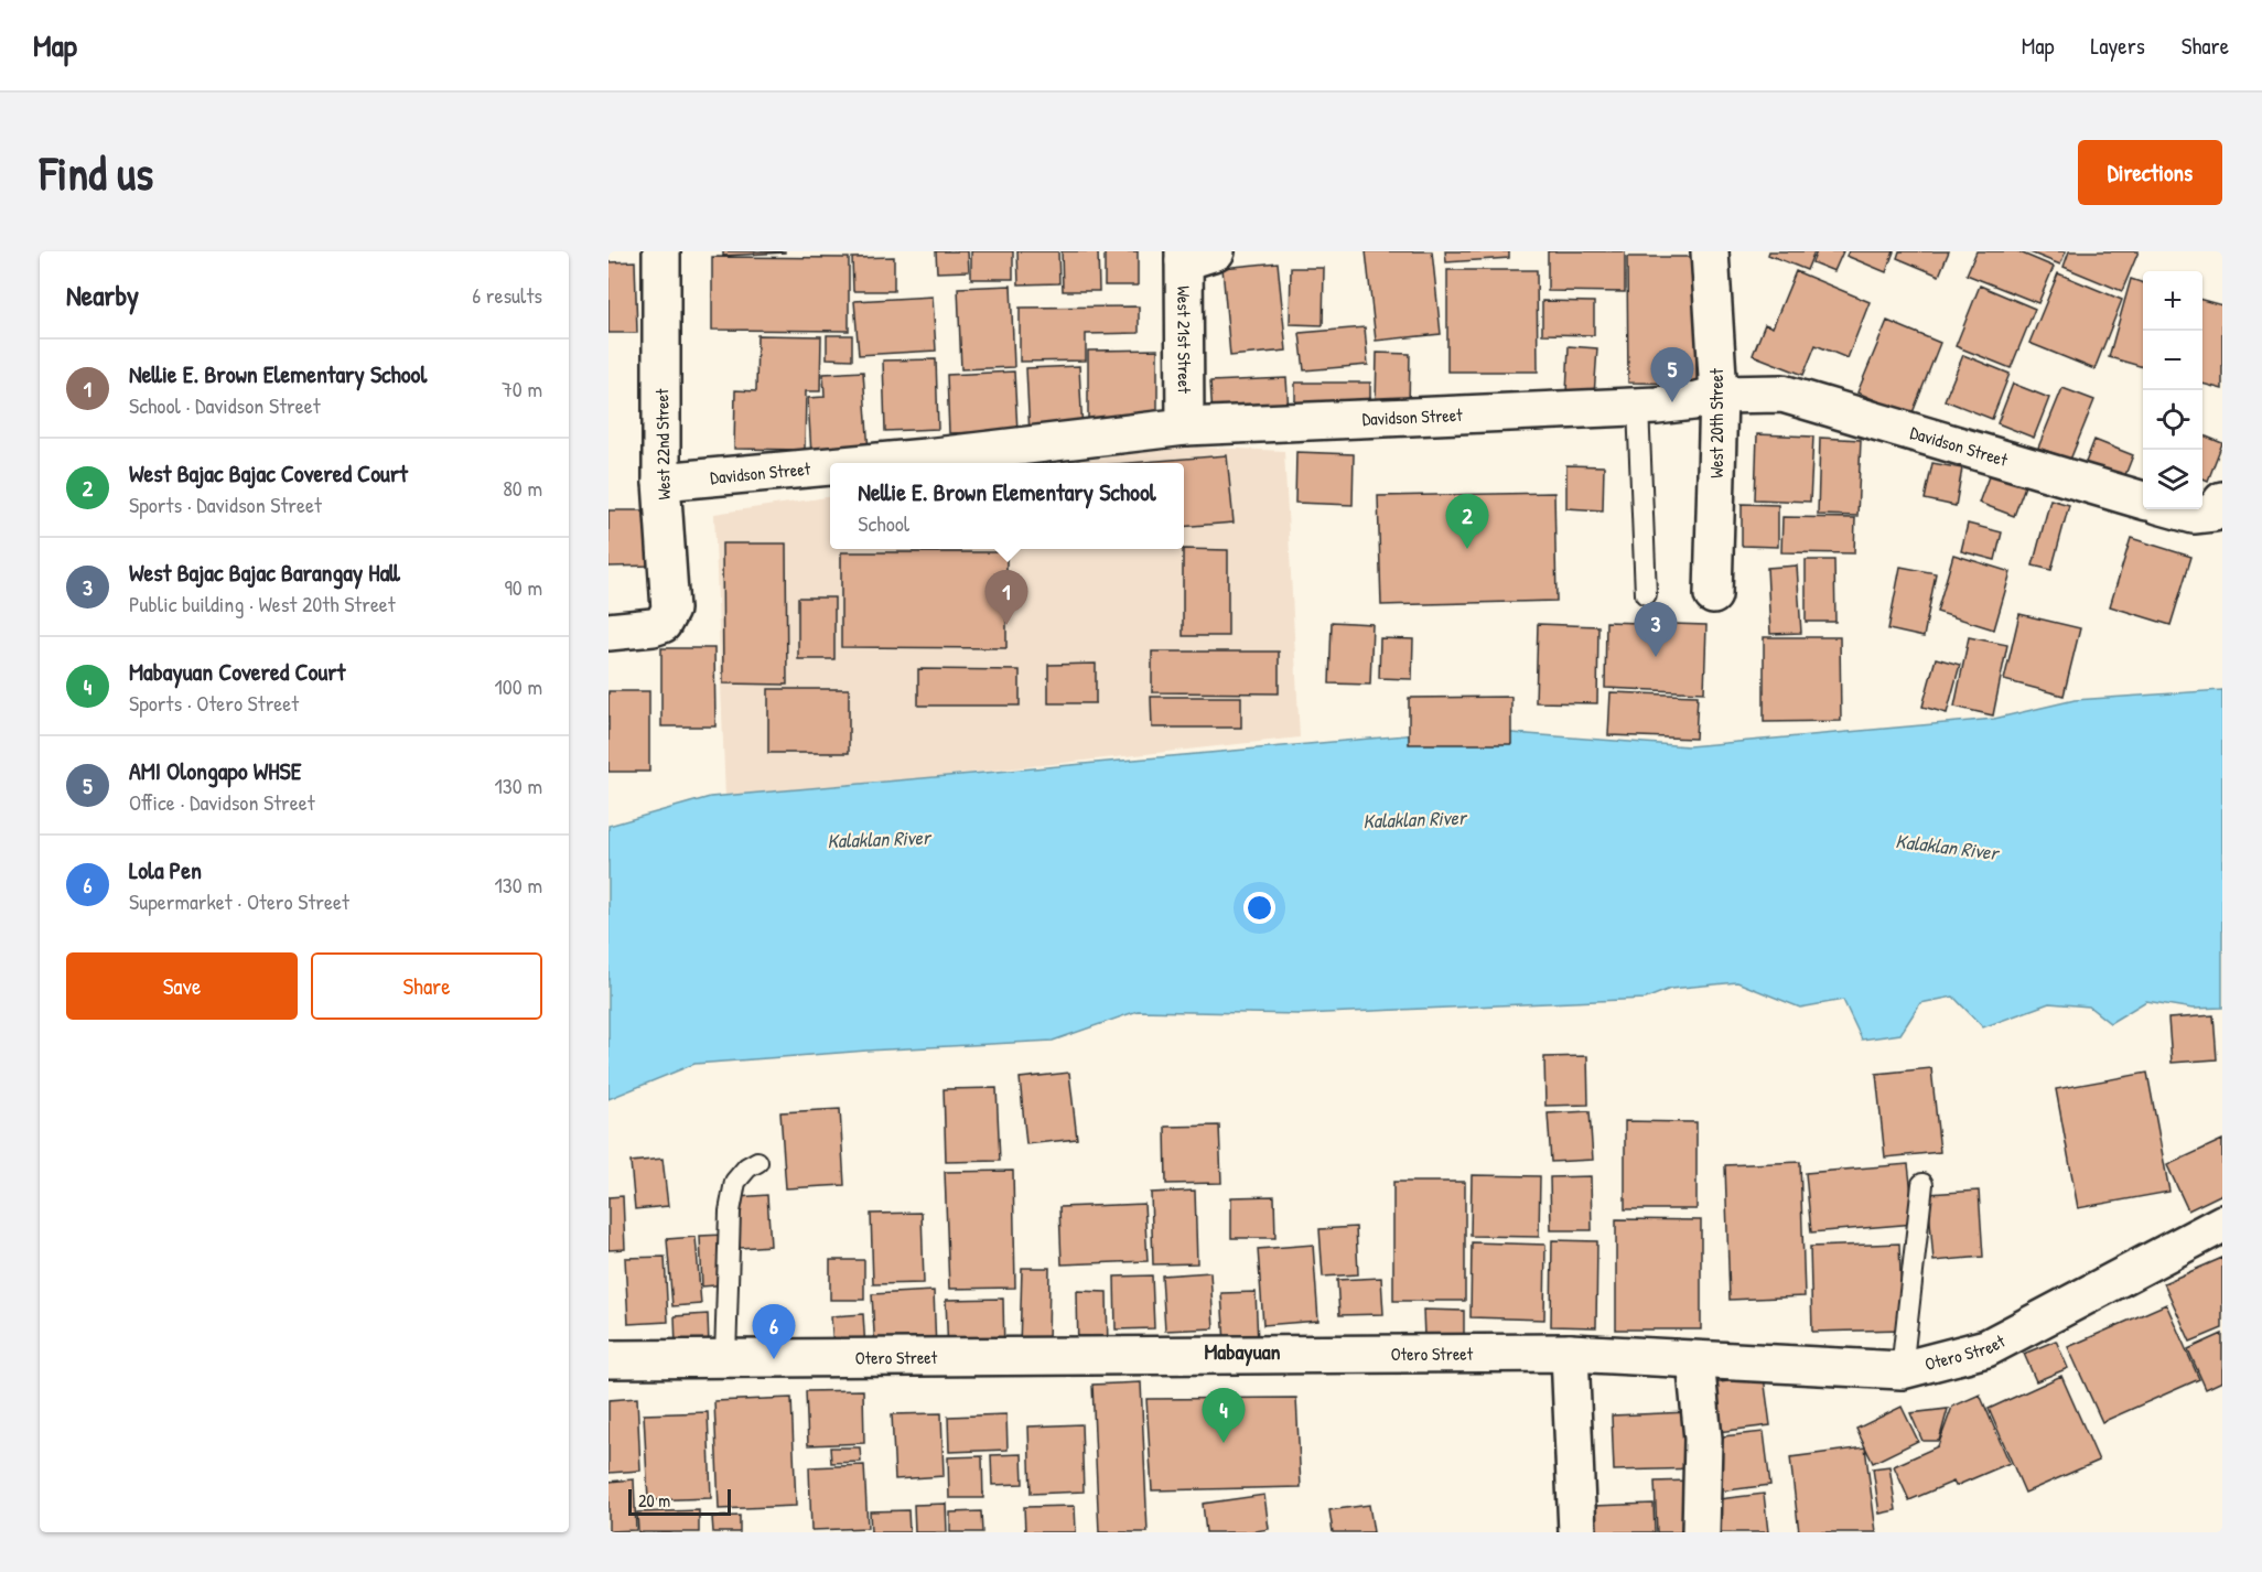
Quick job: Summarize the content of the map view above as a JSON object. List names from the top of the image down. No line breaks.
{"streets":{"street":["West 21st Street","Davidson Street","West 20th Street","West 22nd Street","Otero Street"]},"crossings":[["West 21st Street","Davidson Street"],["Davidson Street","West 20th Street"],["Davidson Street","West 22nd Street"]],"districts":["Mabayuan"],"water":["Kalaklan River"],"scale_bar":"20 m","page":{"header":"Map","nav":["Map","Layers","Share"],"buttons":["Directions",["Save","Share"]],"title":"Find us","heading":["Nearby","6 results"],"map_buttons":["+","−"],"list":[{"mark":"1","name":"Nellie E. Brown Elementary School","note":"School · Davidson Street","value":"70 m"},{"mark":"2","name":"West Bajac Bajac Covered Court","note":"Sports · Davidson Street","value":"80 m"},{"mark":"3","name":"West Bajac Bajac Barangay Hall","note":"Public building · West 20th Street","value":"90 m"},{"mark":"4","name":"Mabayuan Covered Court","note":"Sports · Otero Street","value":"100 m"},{"mark":"5","name":"AMI Olongapo WHSE","note":"Office · Davidson Street","value":"130 m"},{"mark":"6","name":"Lola Pen","note":"Supermarket · Otero Street","value":"130 m"}],"pins":["5","2","1","3","6","4"],"popup":["Nellie E. Brown Elementary School","School"],"scale":"20 m"}}
